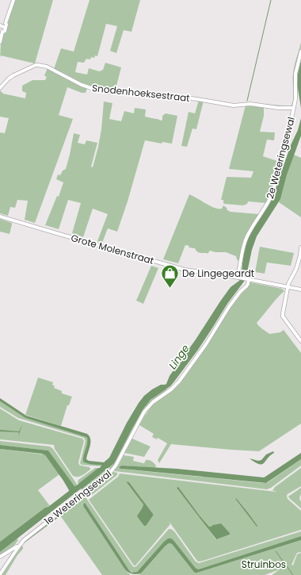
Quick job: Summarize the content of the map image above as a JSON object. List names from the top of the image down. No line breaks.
{"streets":{"street":["Snodenhoeksestraat","2e Weteringsewal","Grote Molenstraat","1e Weteringsewal"]},"crossings":[["Snodenhoeksestraat","2e Weteringsewal"],["2e Weteringsewal","Grote Molenstraat"],["Grote Molenstraat","1e Weteringsewal"]],"water":["Linge"],"parks":["Struinbos"],"places":{"shop":["De Lingegeardt"]}}
